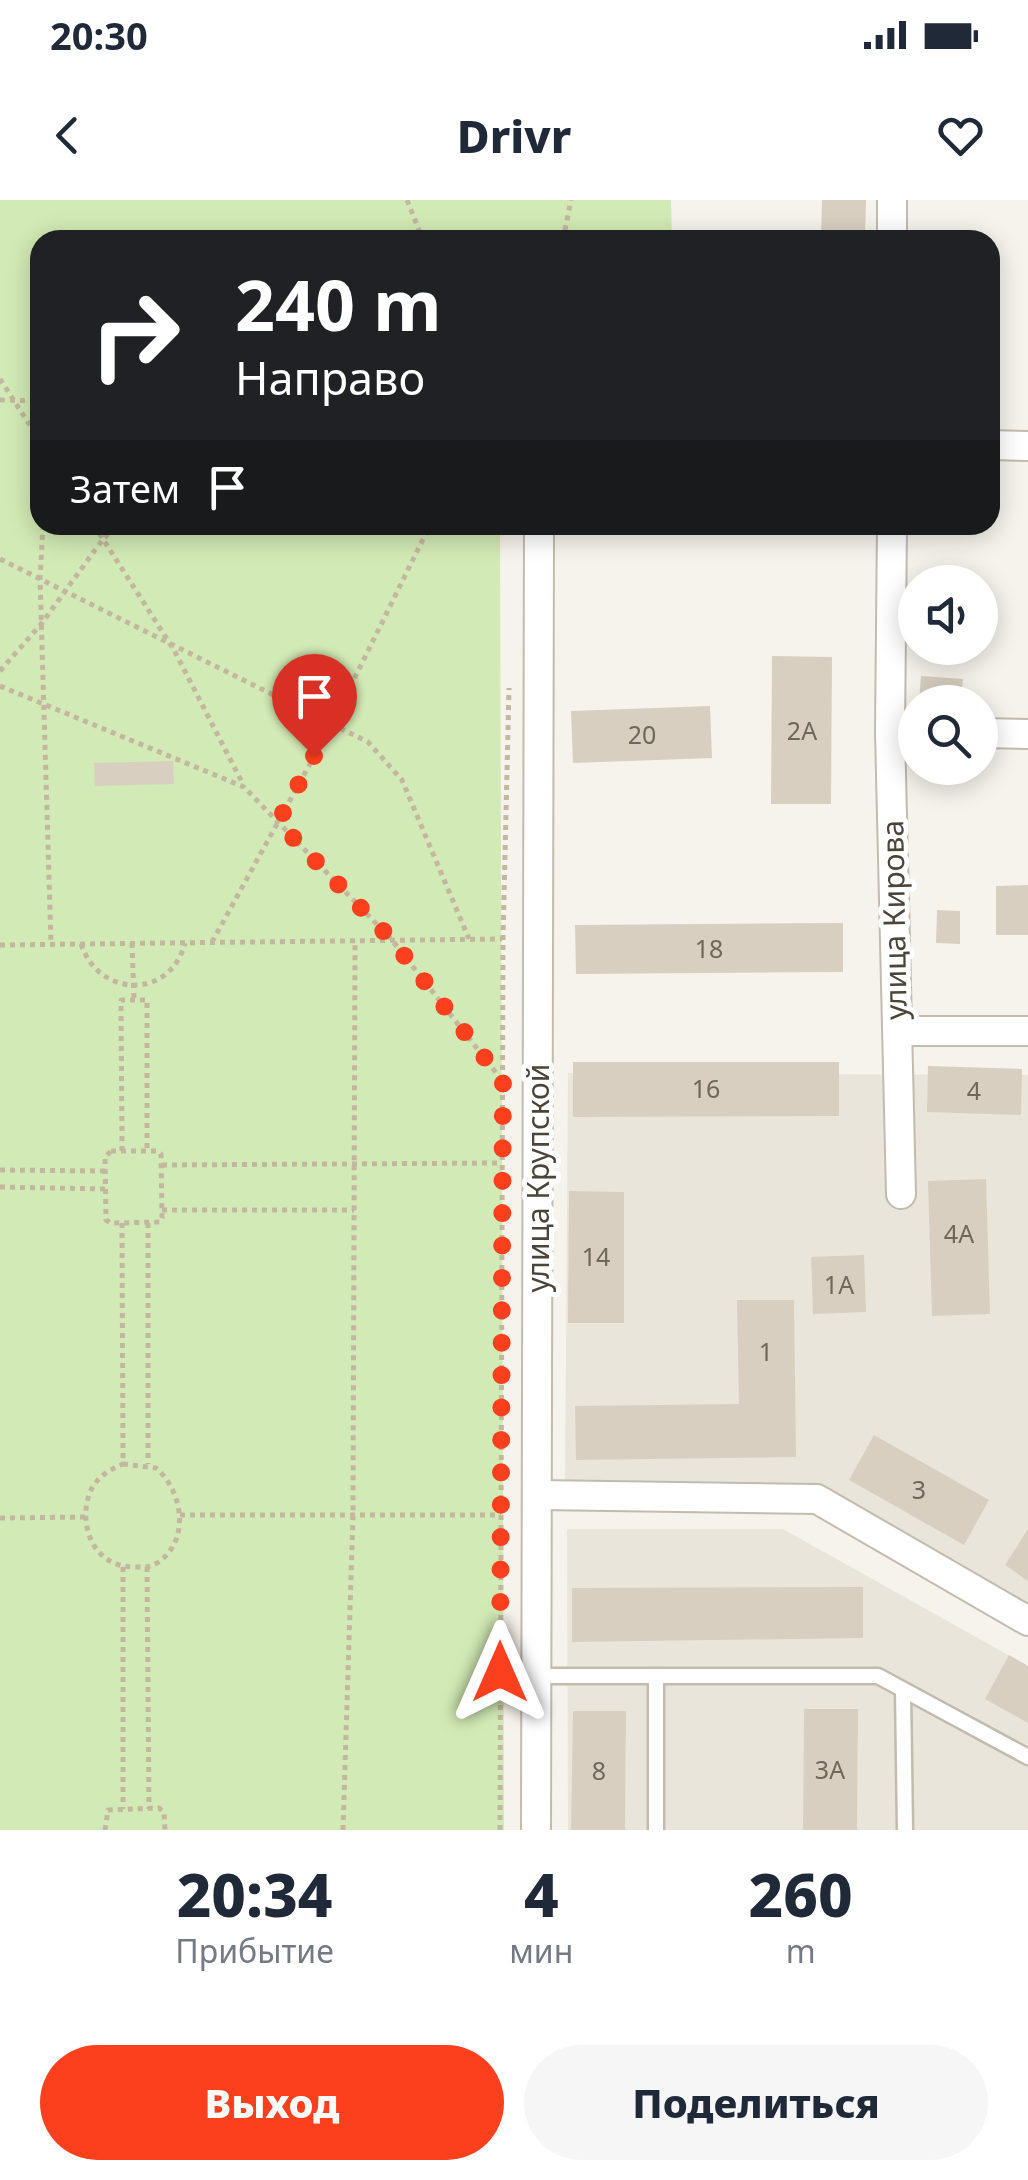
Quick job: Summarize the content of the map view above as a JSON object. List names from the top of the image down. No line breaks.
{"streets":{"street":["улица Кирова","улица Крупской"]},"house_numbers":["2А","20","18","16","4","4А","14","1А","1","3","3А","8"],"page":{"status":"20:30","header":"Drivr","turn":["240 m","Направо"],"then":"Затем","eta":["20:34","Прибытие","4","мин","260","m"],"buttons":["Выход","Поделиться"]}}
